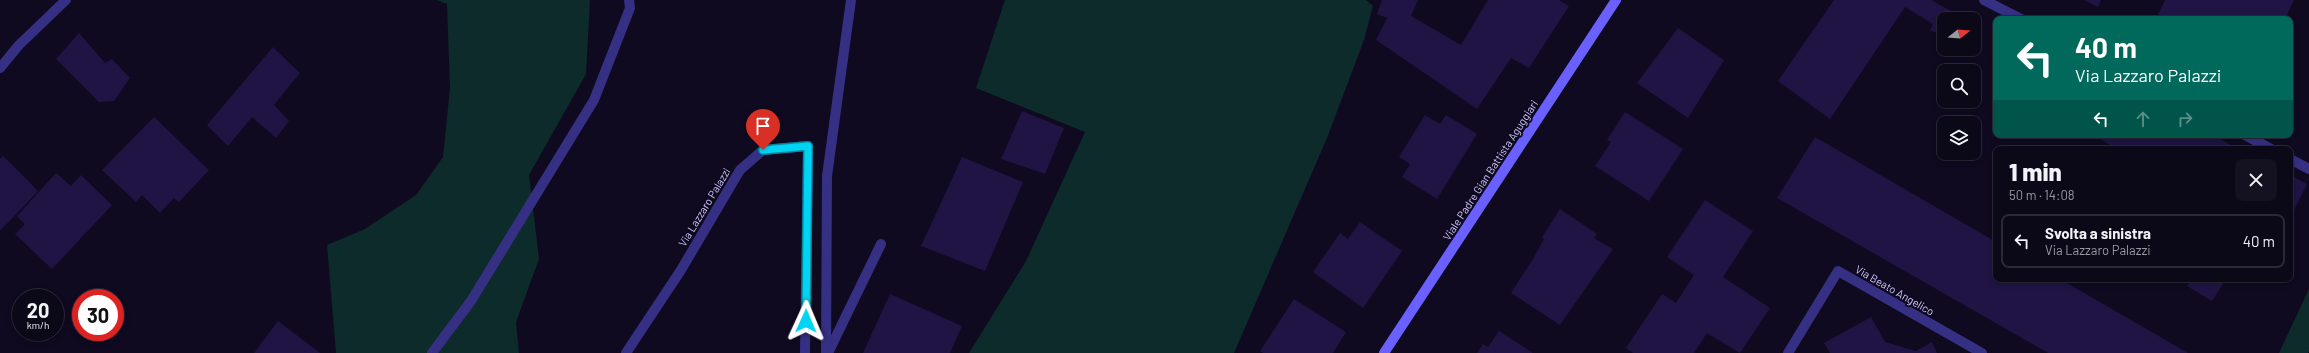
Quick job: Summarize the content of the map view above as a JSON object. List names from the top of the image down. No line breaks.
{"streets":{"main road":["Viale Padre Gian Battista Aguggiari"],"street":["Via Lazzaro Palazzi","Via Beato Angelico"]},"north":"right","page":{"turn":["40 m","Via Lazzaro Palazzi"],"heading":["1 min","50 m · 14:08"],"list":[{"name":"Svolta a sinistra","note":"Via Lazzaro Palazzi","value":"40 m"}],"speed":"20 km/h","limit":"30"}}
